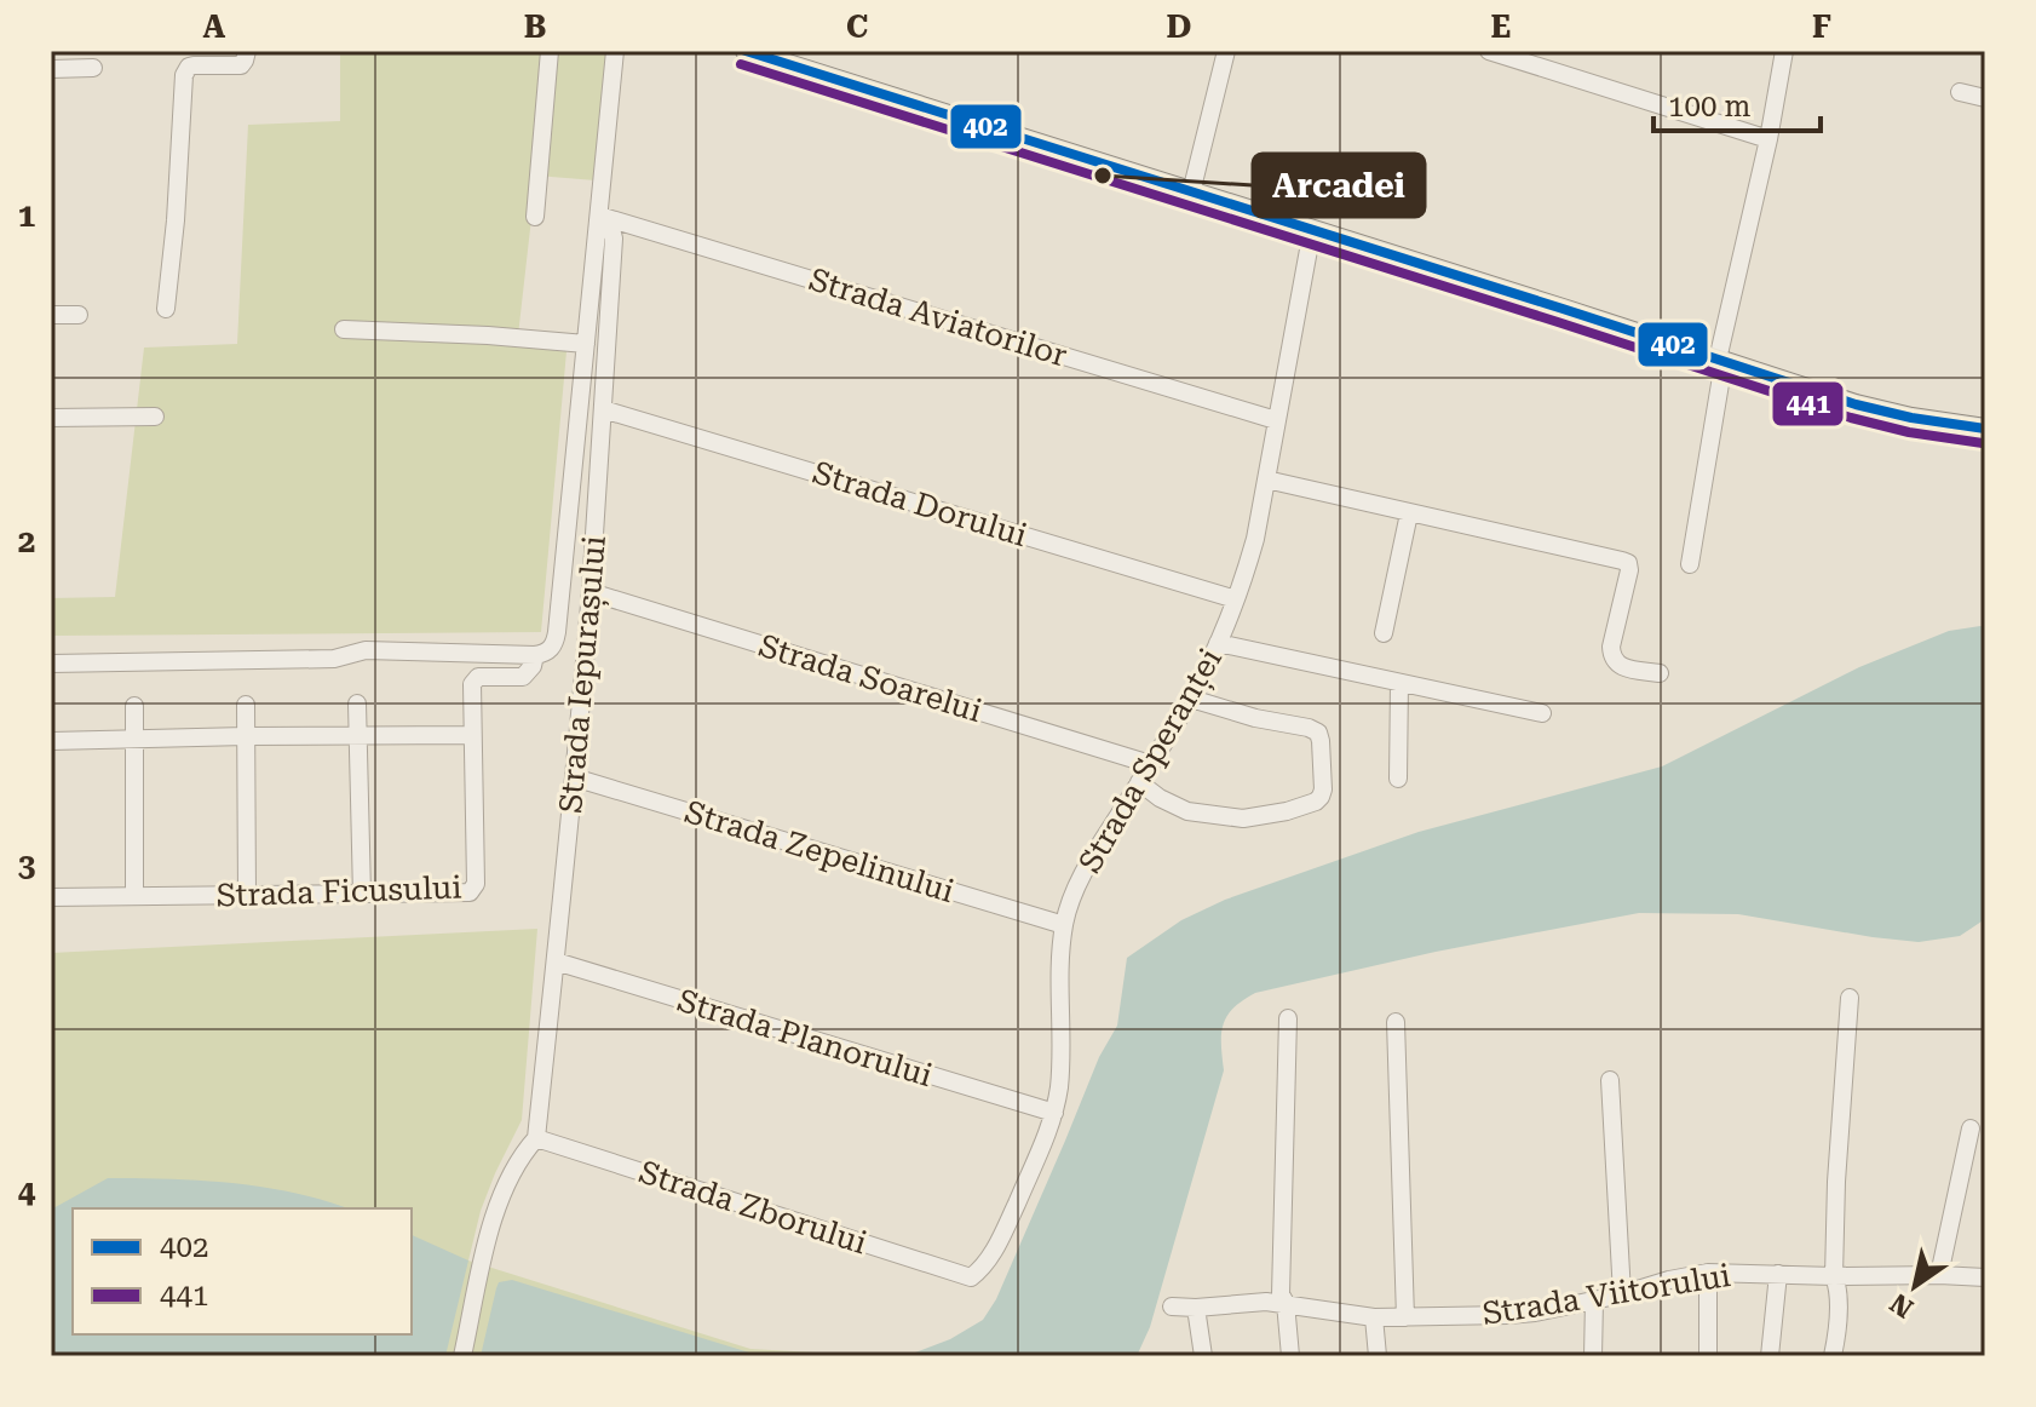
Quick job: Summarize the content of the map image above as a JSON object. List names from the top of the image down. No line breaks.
{"streets":{"street":["Strada Aviatorilor","Strada Dorului","Strada Iepurașului","Strada Soarelui","Strada Speranței","Strada Zepelinului","Strada Ficusului","Strada Planorului","Strada Zborului","Strada Viitorului"]},"crossings":[["Strada Aviatorilor","Strada Iepurașului"],["Strada Aviatorilor","Strada Speranței"],["Strada Dorului","Strada Iepurașului"],["Strada Dorului","Strada Speranței"],["Strada Iepurașului","Strada Soarelui"],["Strada Iepurașului","Strada Zepelinului"],["Strada Iepurașului","Strada Ficusului"],["Strada Iepurașului","Strada Planorului"],["Strada Iepurașului","Strada Zborului"],["Strada Soarelui","Strada Speranței"],["Strada Speranței","Strada Zepelinului"],["Strada Speranței","Strada Planorului"],["Strada Speranței","Strada Zborului"]],"places":["Arcadei"],"lines":["transit line 402","transit line 441"],"legend":["402","441"],"scale_bar":"100 m","north":"bottom left","grid":{"columns":["A","B","C","D","E","F"],"rows":["1","2","3","4"]}}
